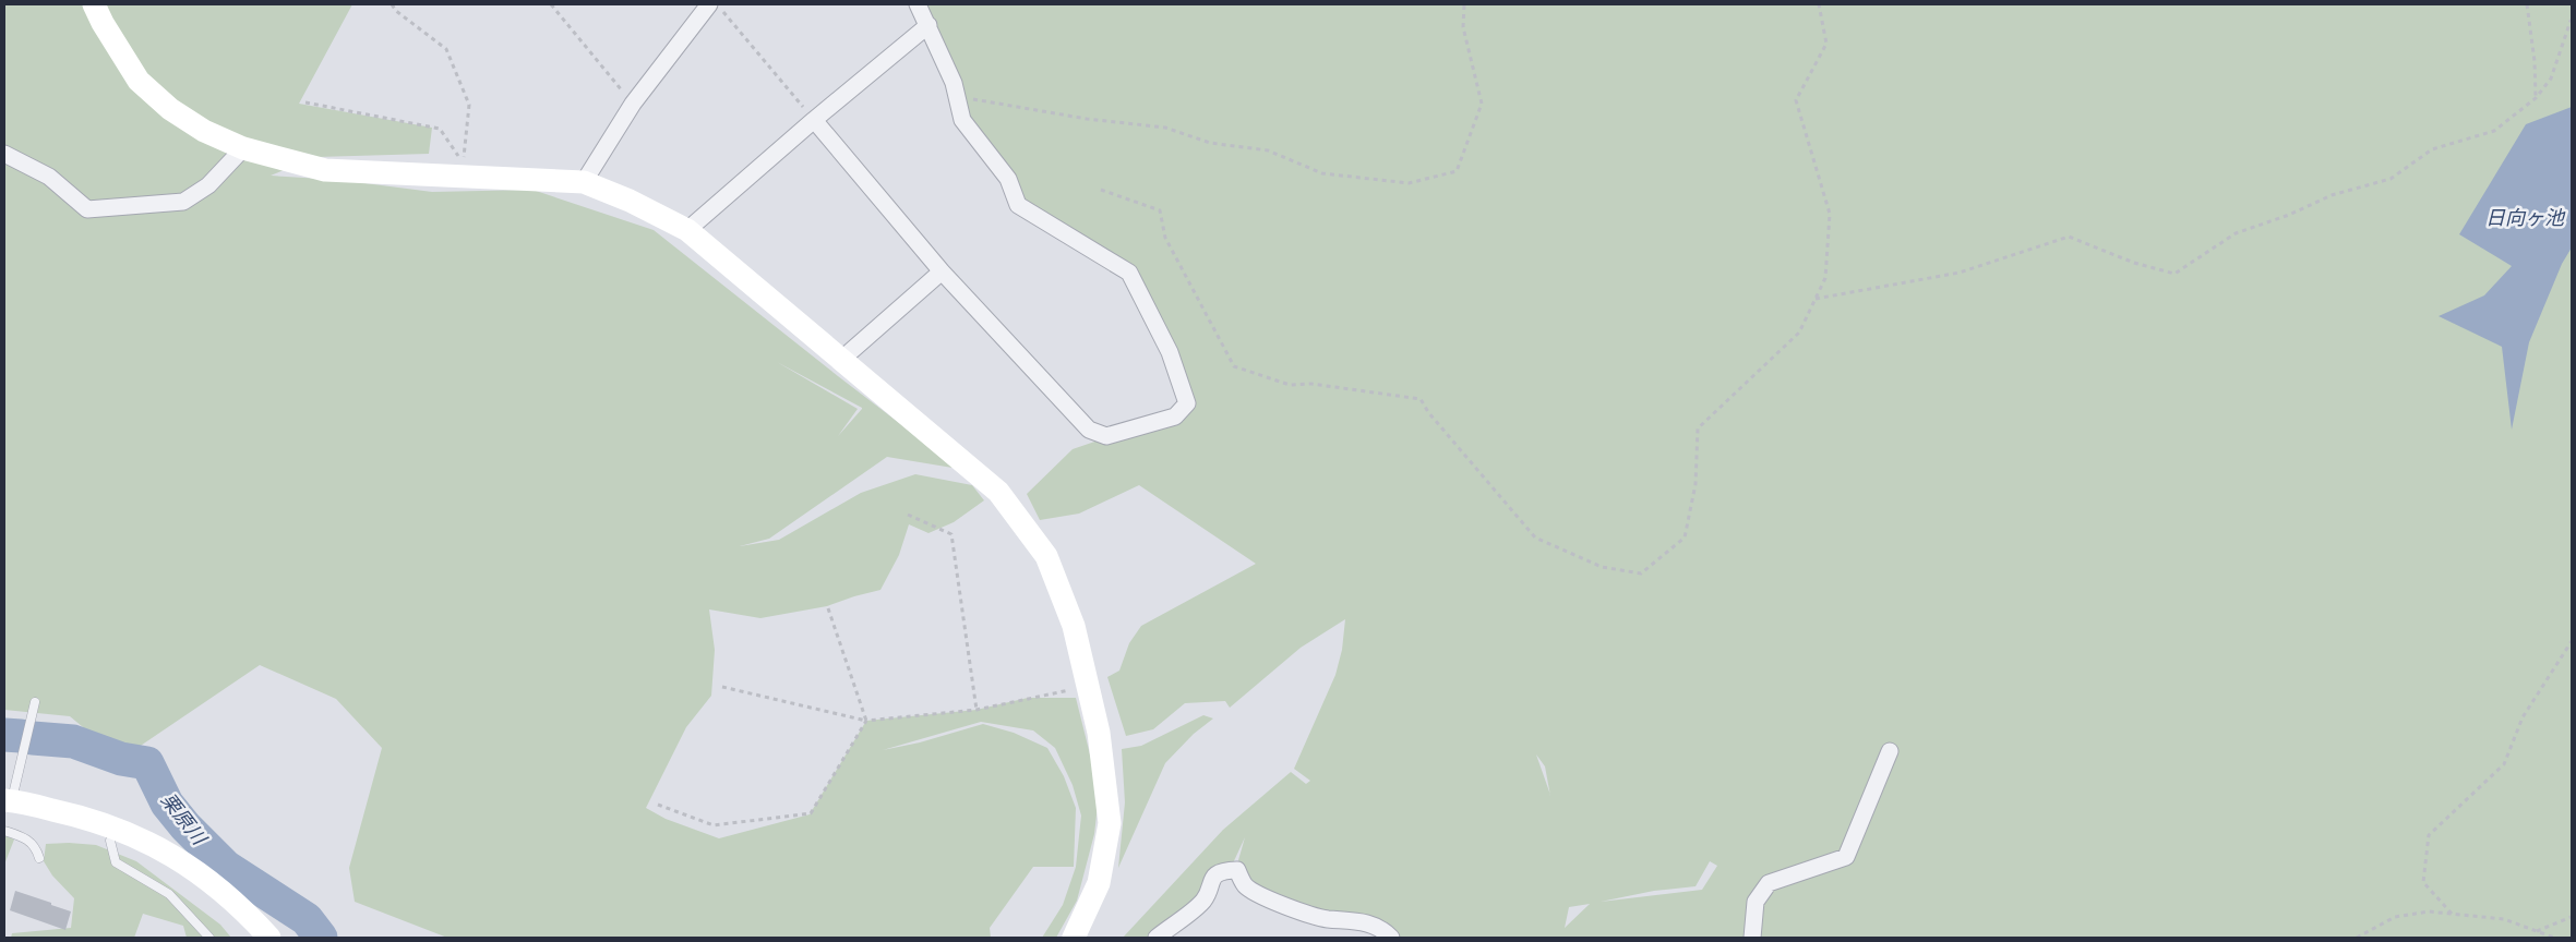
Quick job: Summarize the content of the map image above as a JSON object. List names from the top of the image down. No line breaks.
{"water":["日向ヶ池","栗原川"]}
